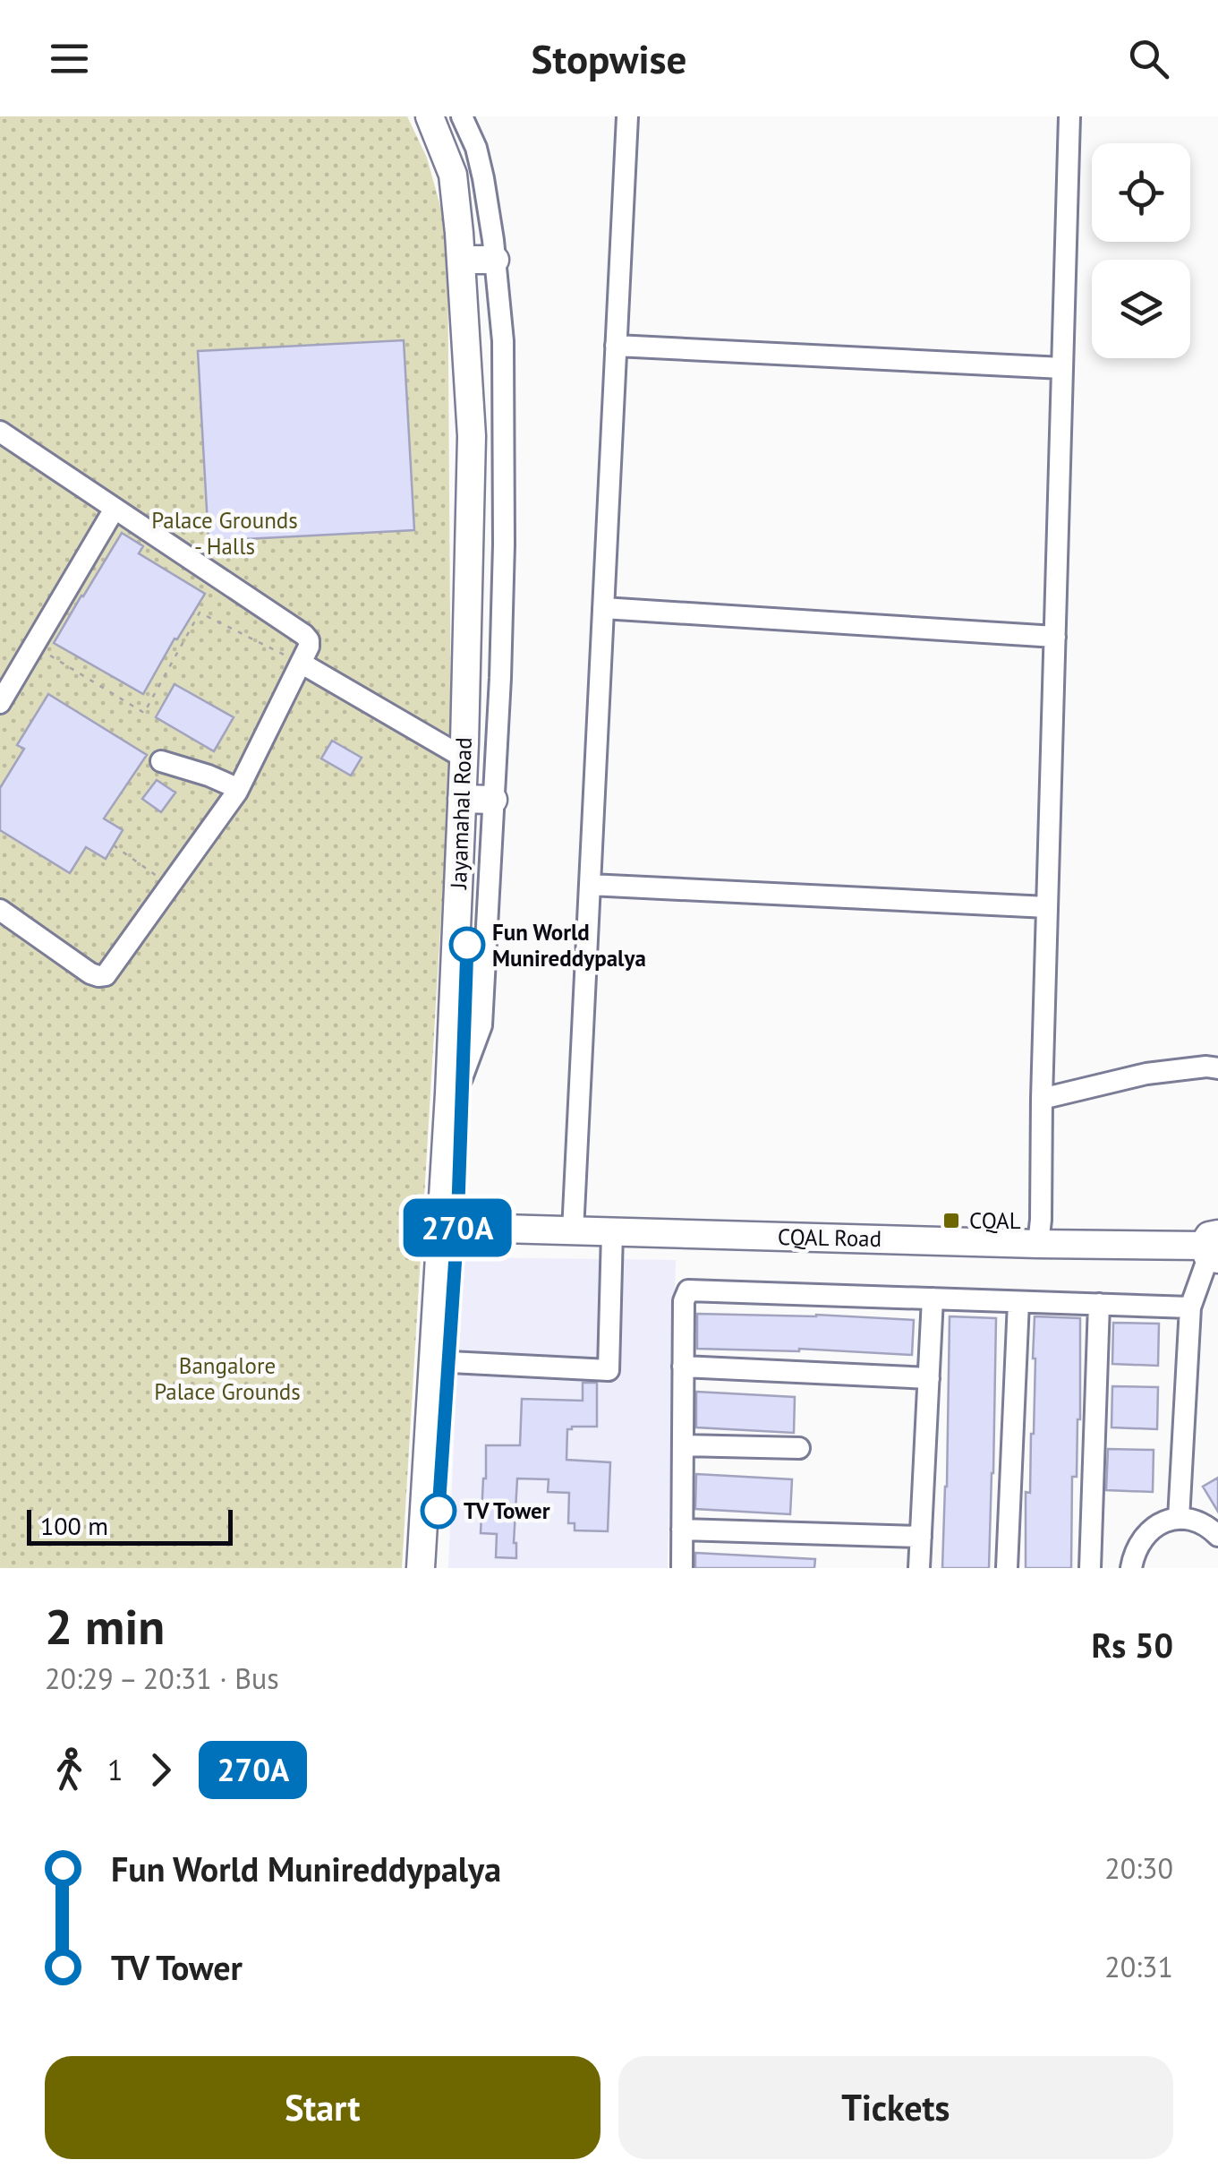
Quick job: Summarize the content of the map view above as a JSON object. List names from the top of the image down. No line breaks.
{"streets":{"main road":["Jayamahal Road","CQAL Road"]},"crossings":[["Jayamahal Road","CQAL Road"]],"parks":["Palace Grounds - Halls","Bangalore Palace Grounds"],"places":{"other":["Fun World Munireddypalya","TV Tower"],"transit":["CQAL"]},"lines":["bus line 270A"],"scale_bar":"100 m","page":{"header":"Stopwise","on_map":"270A","scale":"100 m","heading":["2 min","20:29 – 20:31 · Bus","Rs 50"],"legs":["1","270A"],"list":[{"name":"Fun World Munireddypalya","value":"20:30"},{"name":"TV Tower","value":"20:31"}],"buttons":["Start","Tickets"]}}
